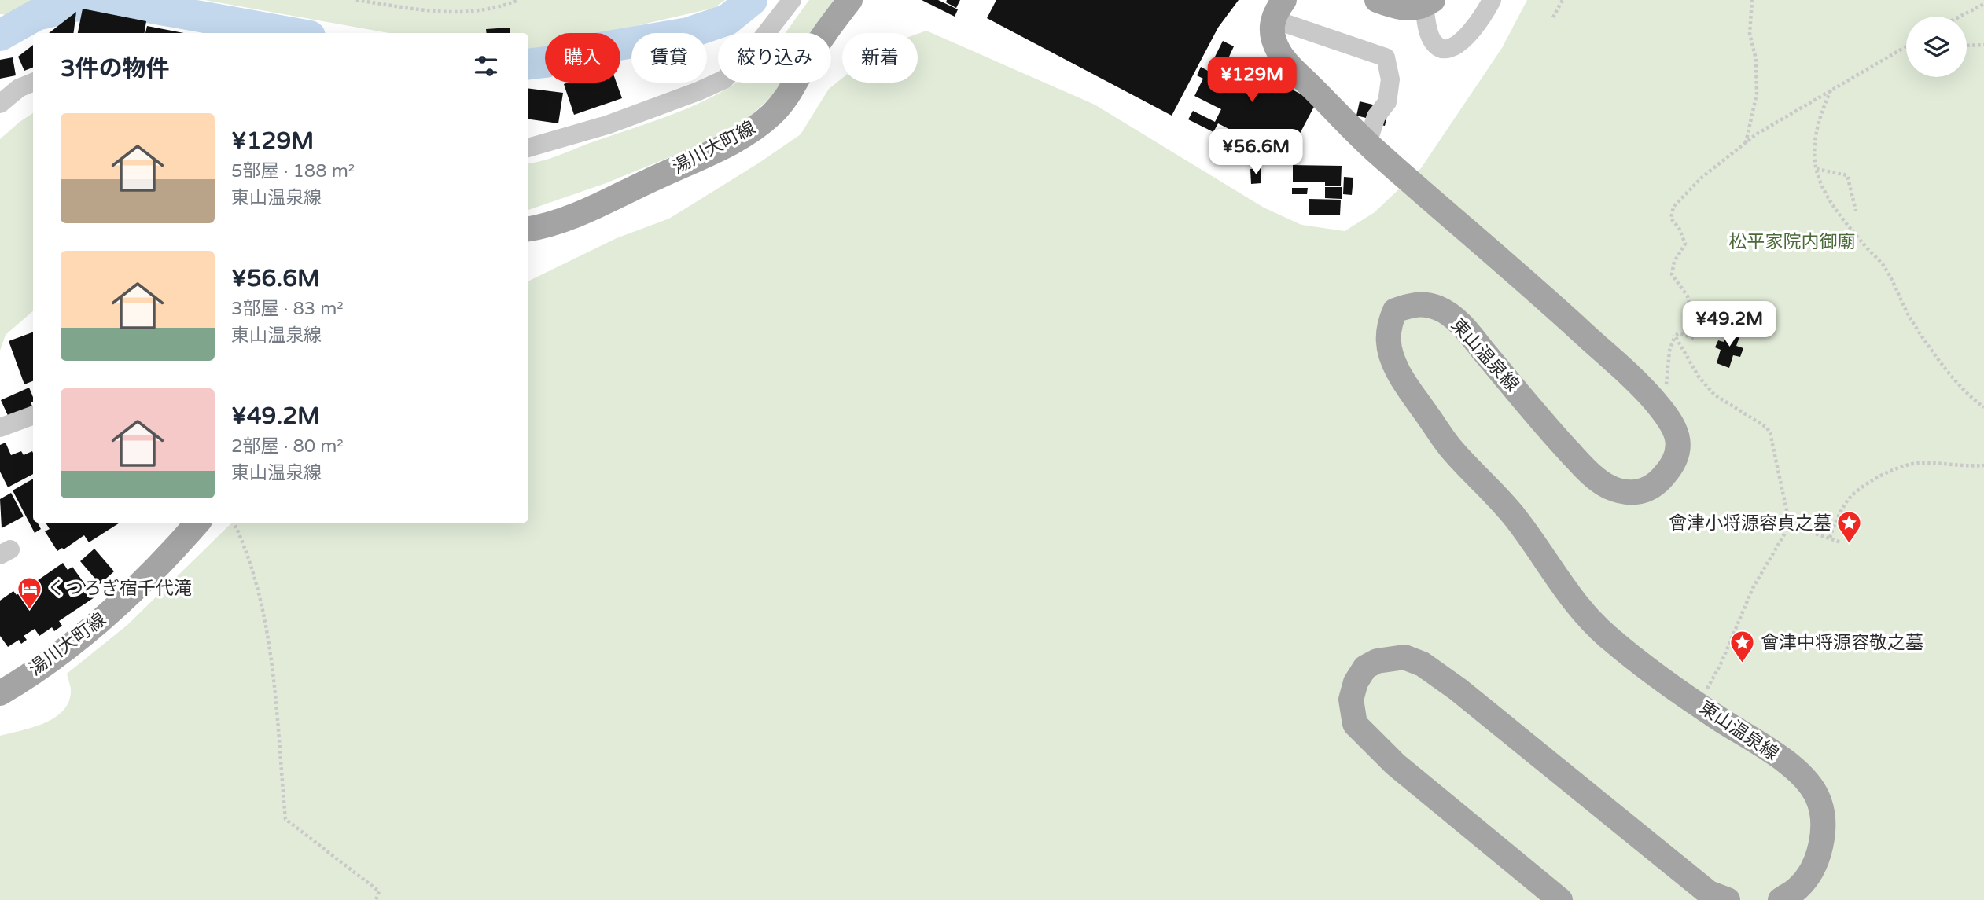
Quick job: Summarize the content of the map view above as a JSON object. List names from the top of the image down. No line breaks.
{"streets":{"main road":["湯川大町線","東山温泉線"]},"parks":["松平家院内御廟"],"places":{"place":["會津小将源容貞之墓","會津中将源容敬之墓"],"hotel":["くつろぎ宿千代滝"]},"page":{"chip":["購入","賃貸","絞り込み","新着"],"heading":"3件の物件","price":["¥129M","¥56.6M","¥49.2M"],"list":[{"name":"¥129M","note":"5部屋 · 188 m² · 東山温泉線"},{"name":"¥56.6M","note":"3部屋 · 83 m² · 東山温泉線"},{"name":"¥49.2M","note":"2部屋 · 80 m² · 東山温泉線"}]}}
